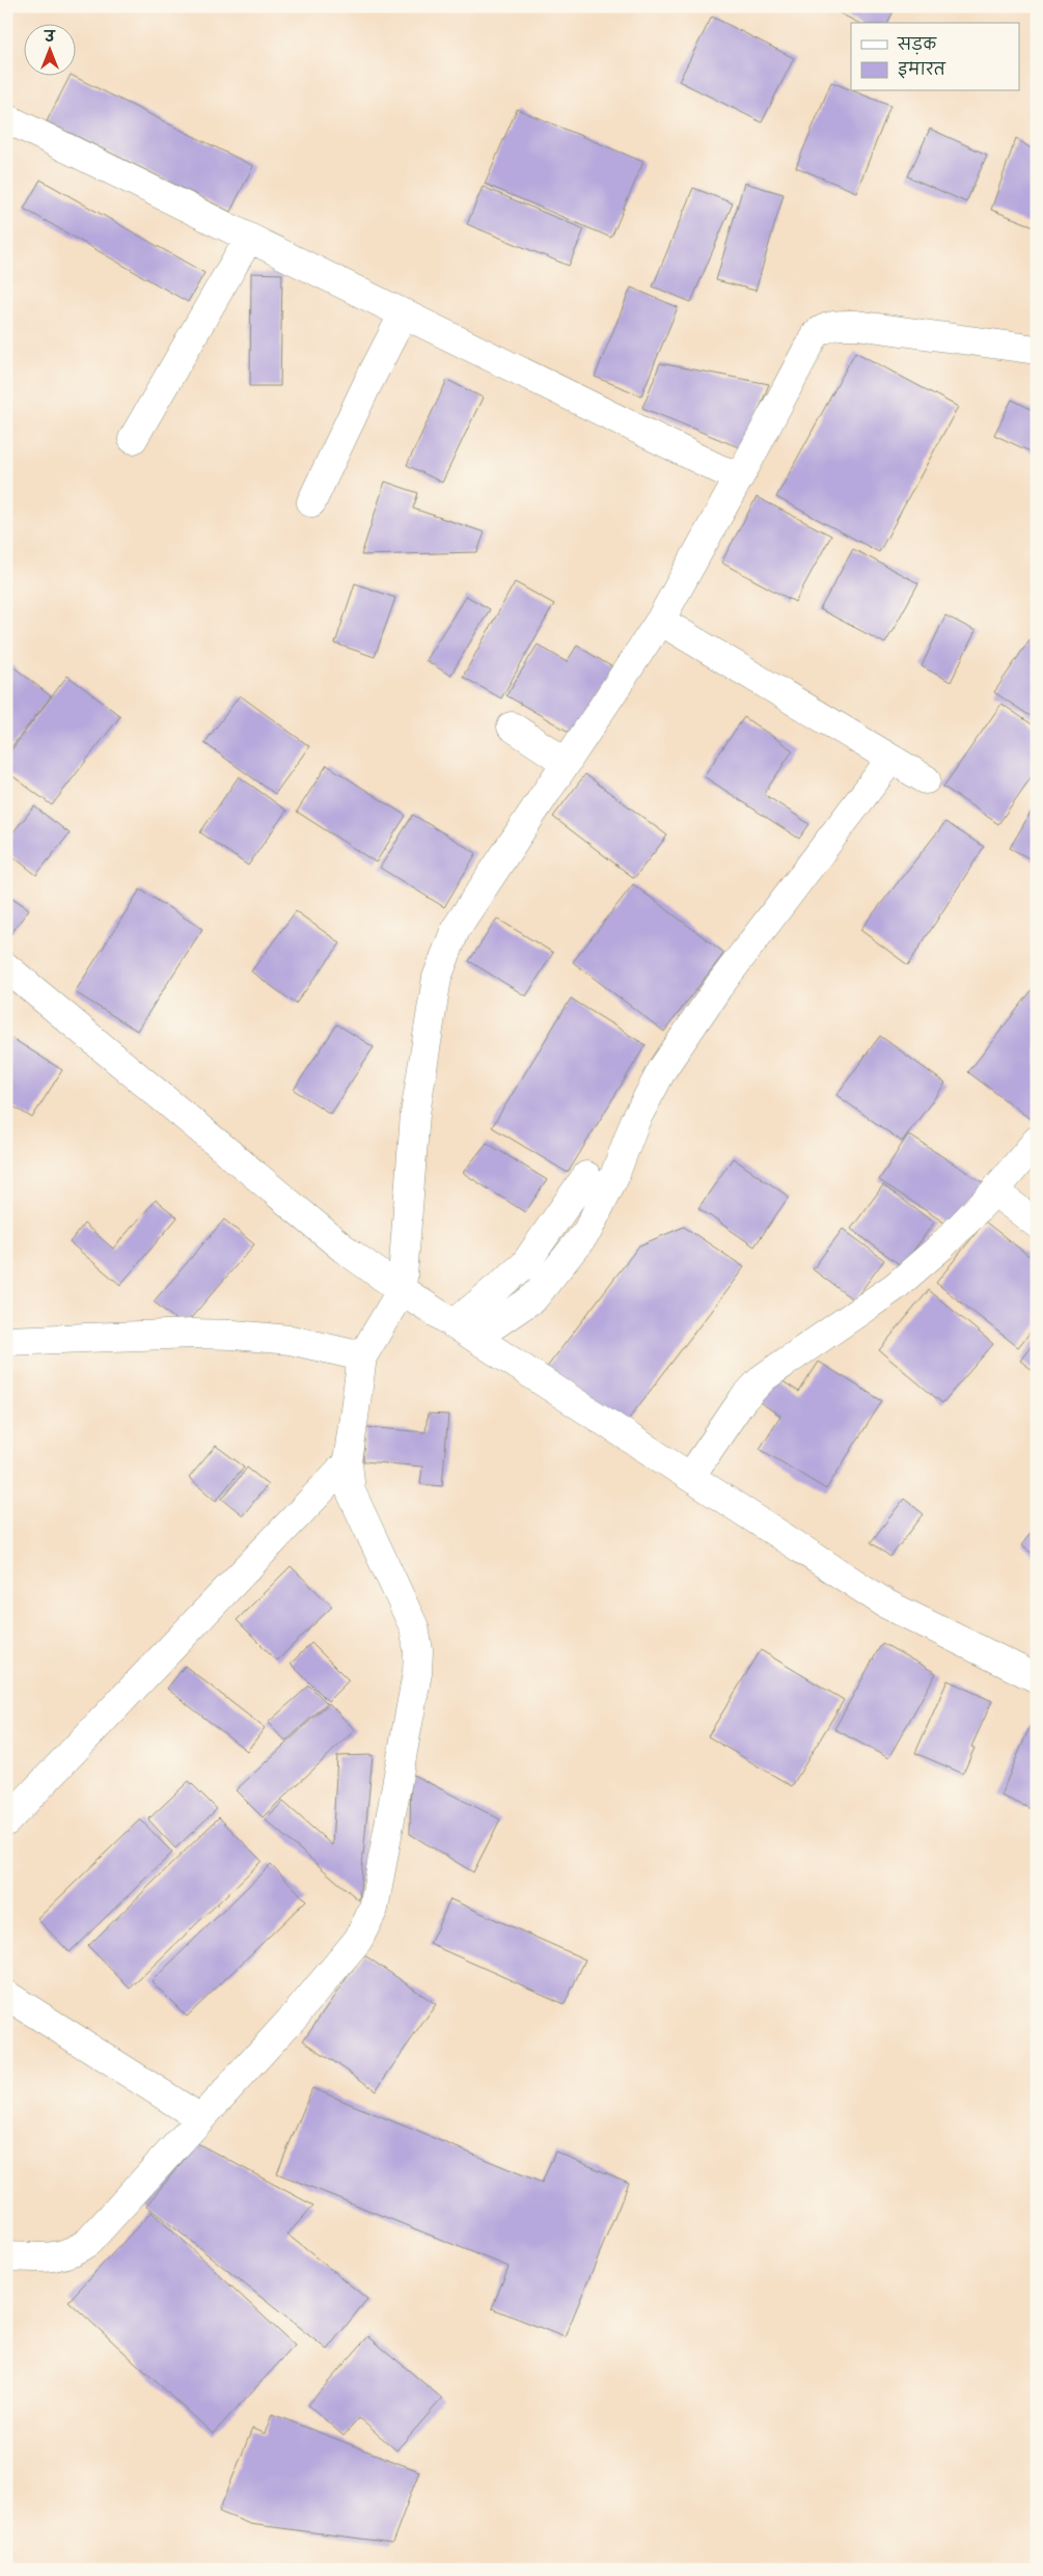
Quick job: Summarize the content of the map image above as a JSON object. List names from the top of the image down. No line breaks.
{"legend":["सड़क","इमारत"],"north":"top"}
